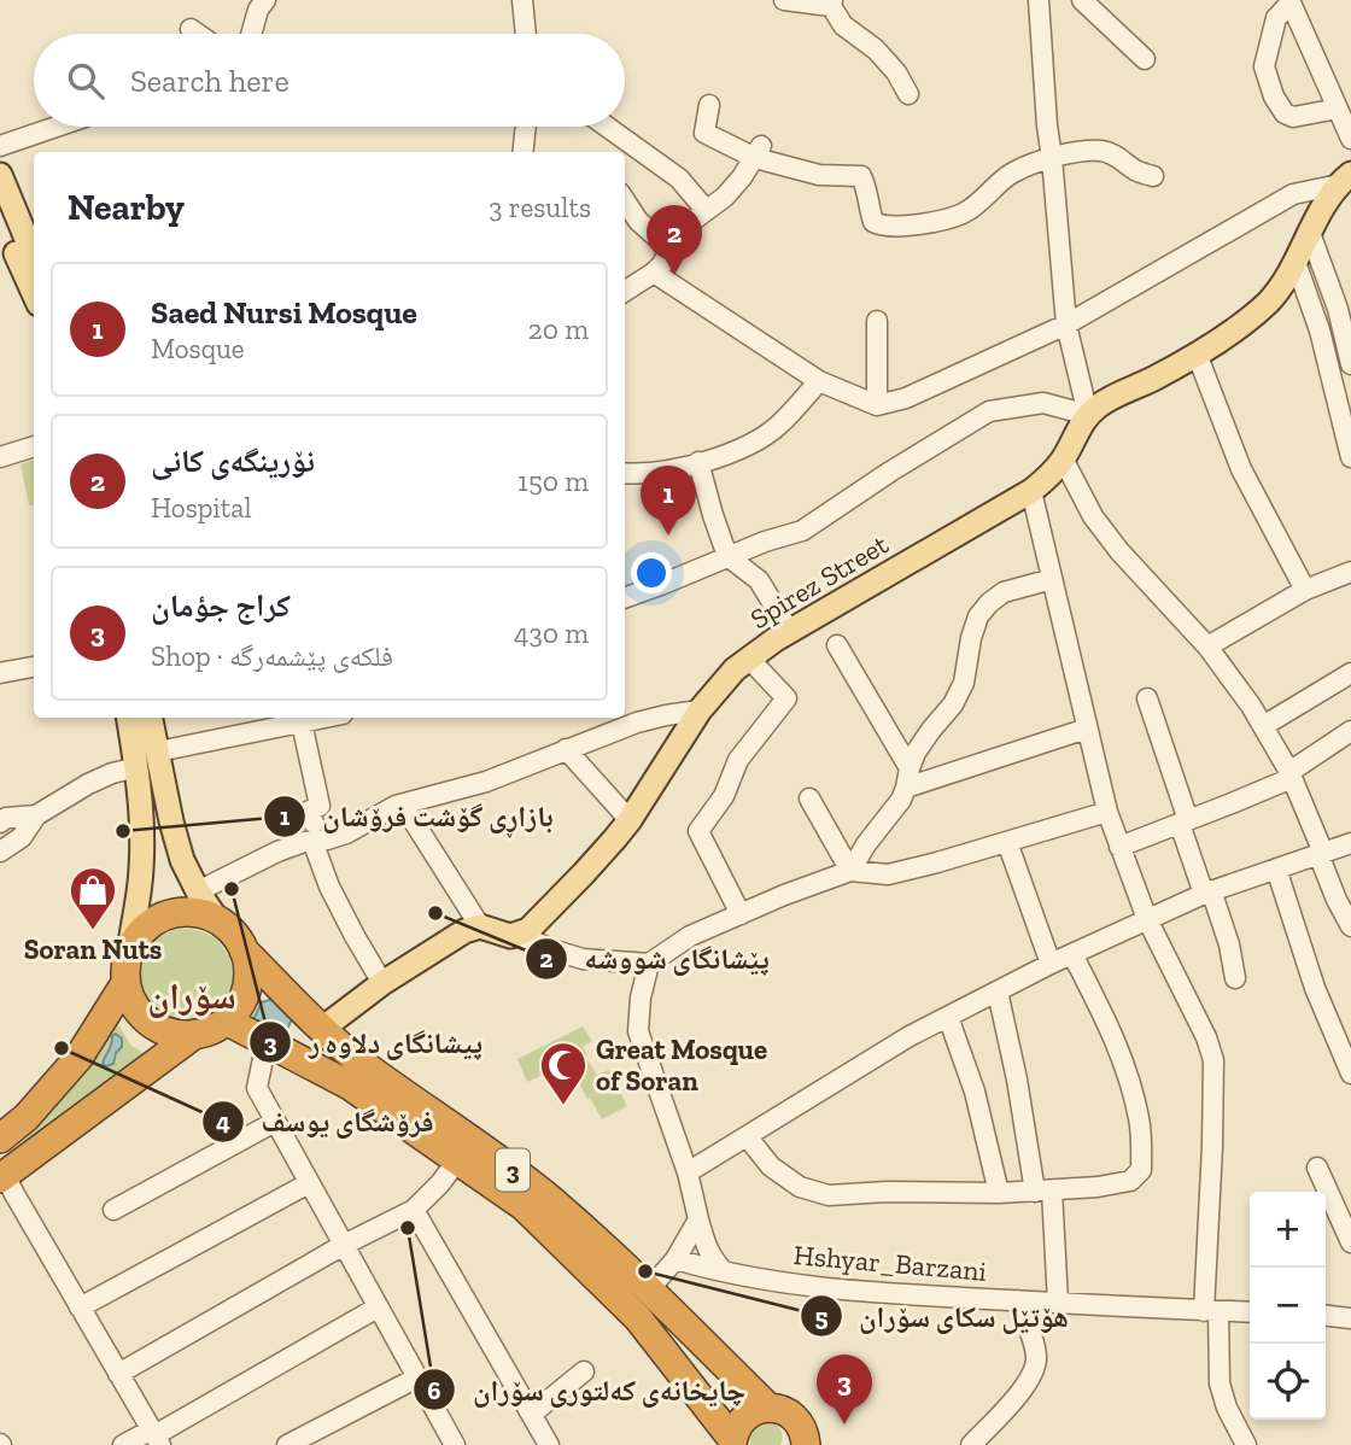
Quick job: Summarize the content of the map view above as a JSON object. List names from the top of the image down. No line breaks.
{"streets":{"highway":["3"],"main road":["Spirez Street"],"street":["Hshyar_Barzani"]},"districts":["سۆران"],"places":{"other":["بازاڕی گۆشت فرۆشان","پیشانگای دلاوه ر","پێشانگای شووشە","فرۆشگای یوسف","چایخانەی کەلتوری سۆران","هۆتێل سکای سۆران"],"shop":["Soran Nuts"],"mosque":["Great Mosque of Soran"]},"page":{"search":"Search here","heading":["Nearby","3 results"],"pins":["2","1","3"],"list":[{"mark":"1","name":"Saed Nursi Mosque","note":"Mosque","value":"20 m"},{"mark":"2","name":"نۆرینگەی کانی","note":"Hospital","value":"150 m"},{"mark":"3","name":"كراج جؤمان","note":"Shop · فلکەی پێشمەرگە","value":"430 m"}],"map_buttons":["+","−"]}}
